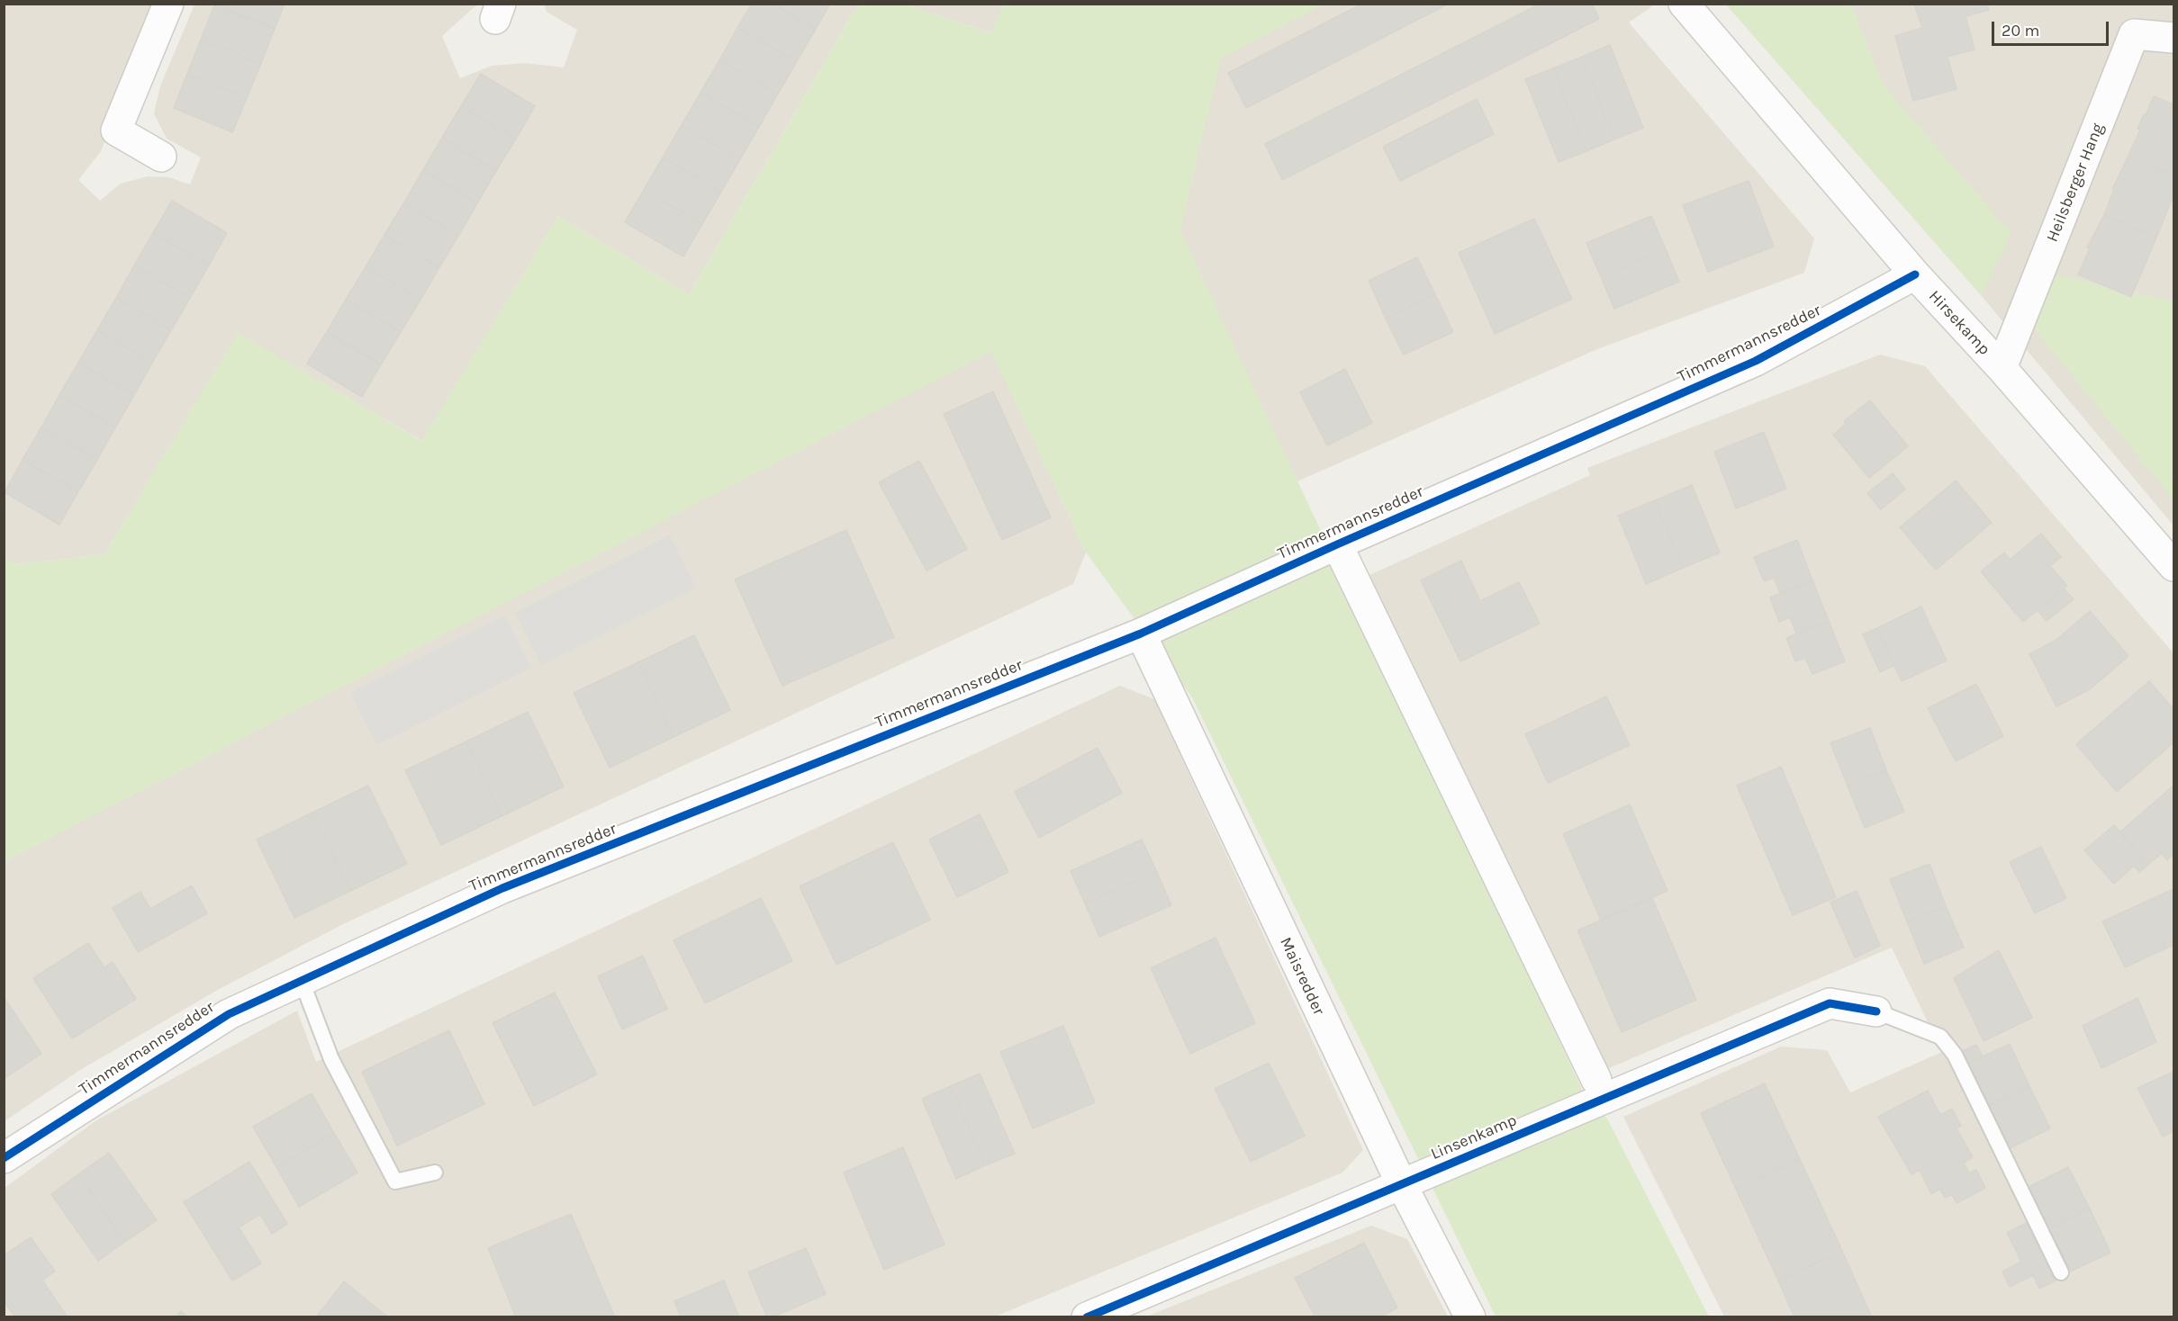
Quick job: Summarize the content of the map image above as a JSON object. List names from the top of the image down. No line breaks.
{"streets":{"street":["Heilsberger Hang","Hirsekamp","Timmermannsredder","Maisredder","Linsenkamp"]},"crossings":[["Heilsberger Hang","Hirsekamp"],["Hirsekamp","Timmermannsredder"],["Timmermannsredder","Maisredder"],["Maisredder","Linsenkamp"]],"scale_bar":"20 m"}
